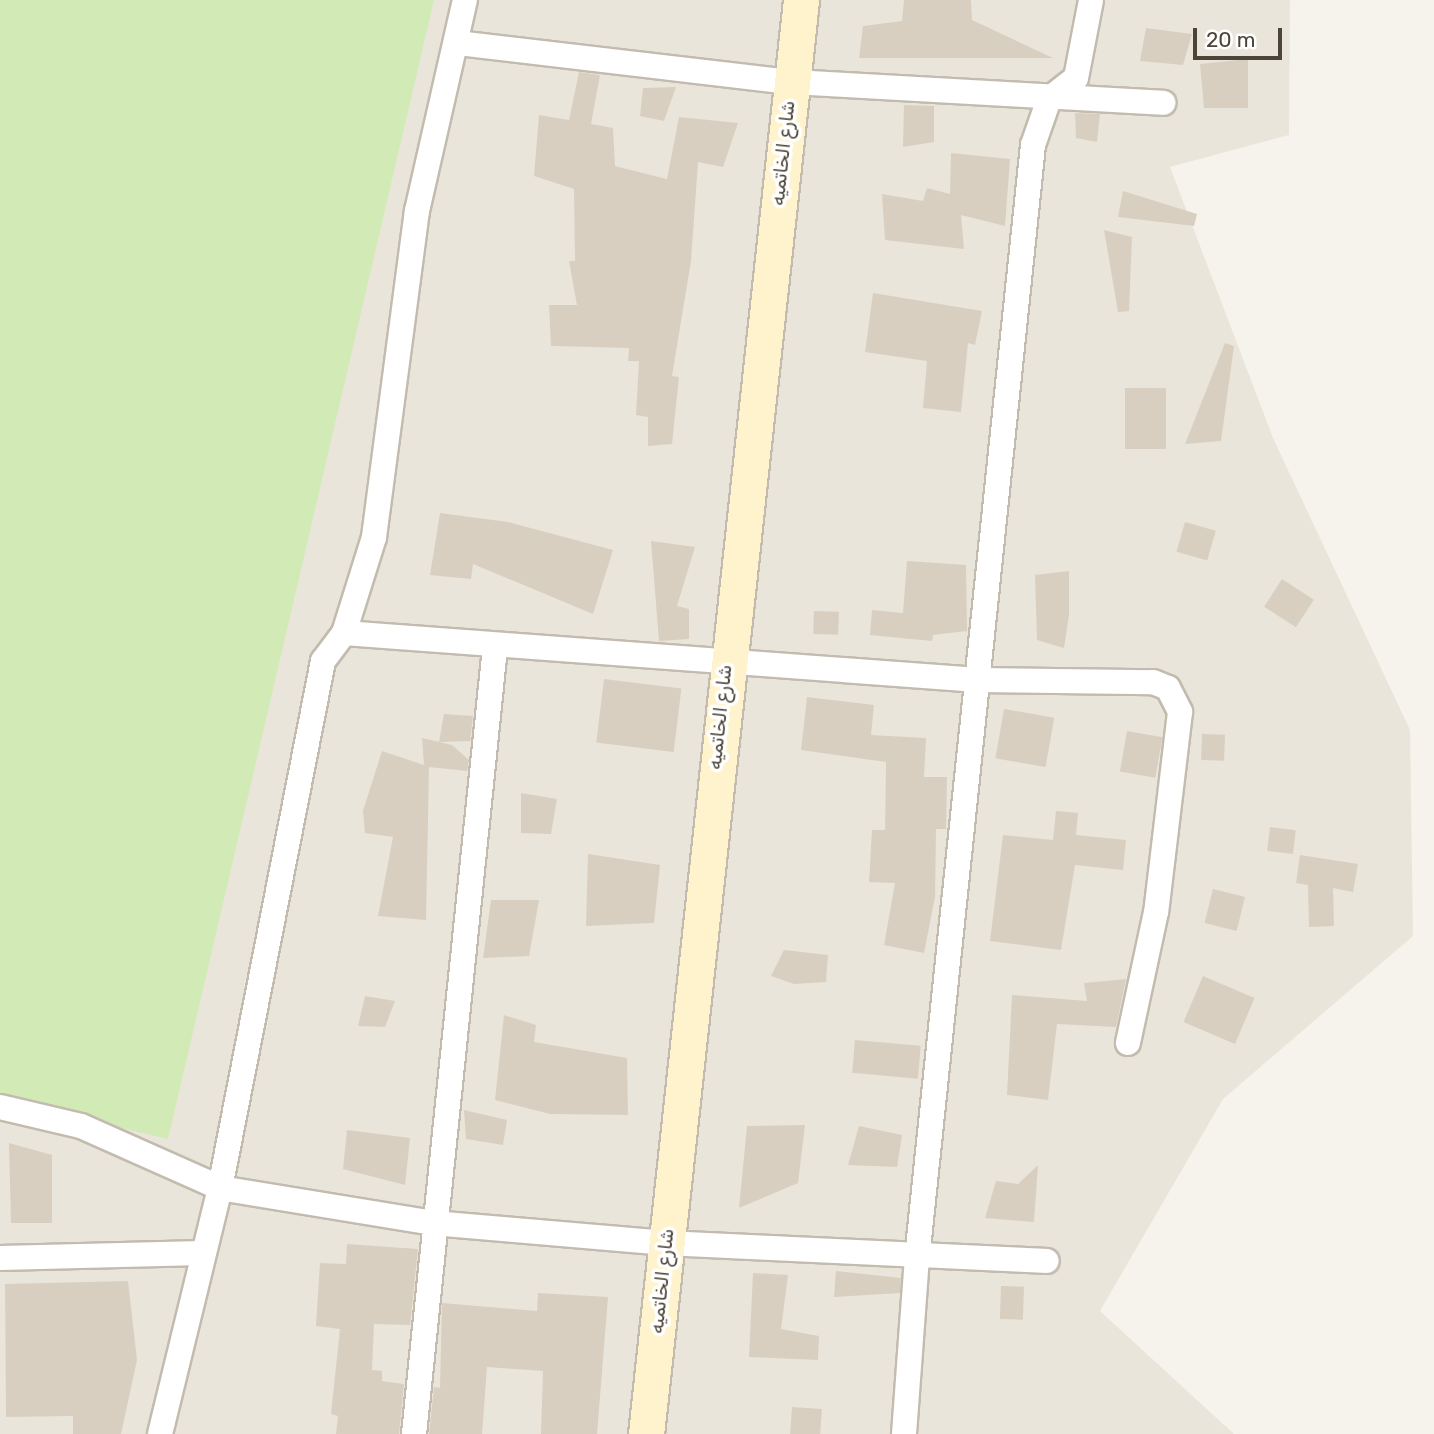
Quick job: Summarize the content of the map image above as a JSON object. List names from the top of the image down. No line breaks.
{"streets":{"street":["شارع الخاتميه"]},"scale_bar":"20 m"}
